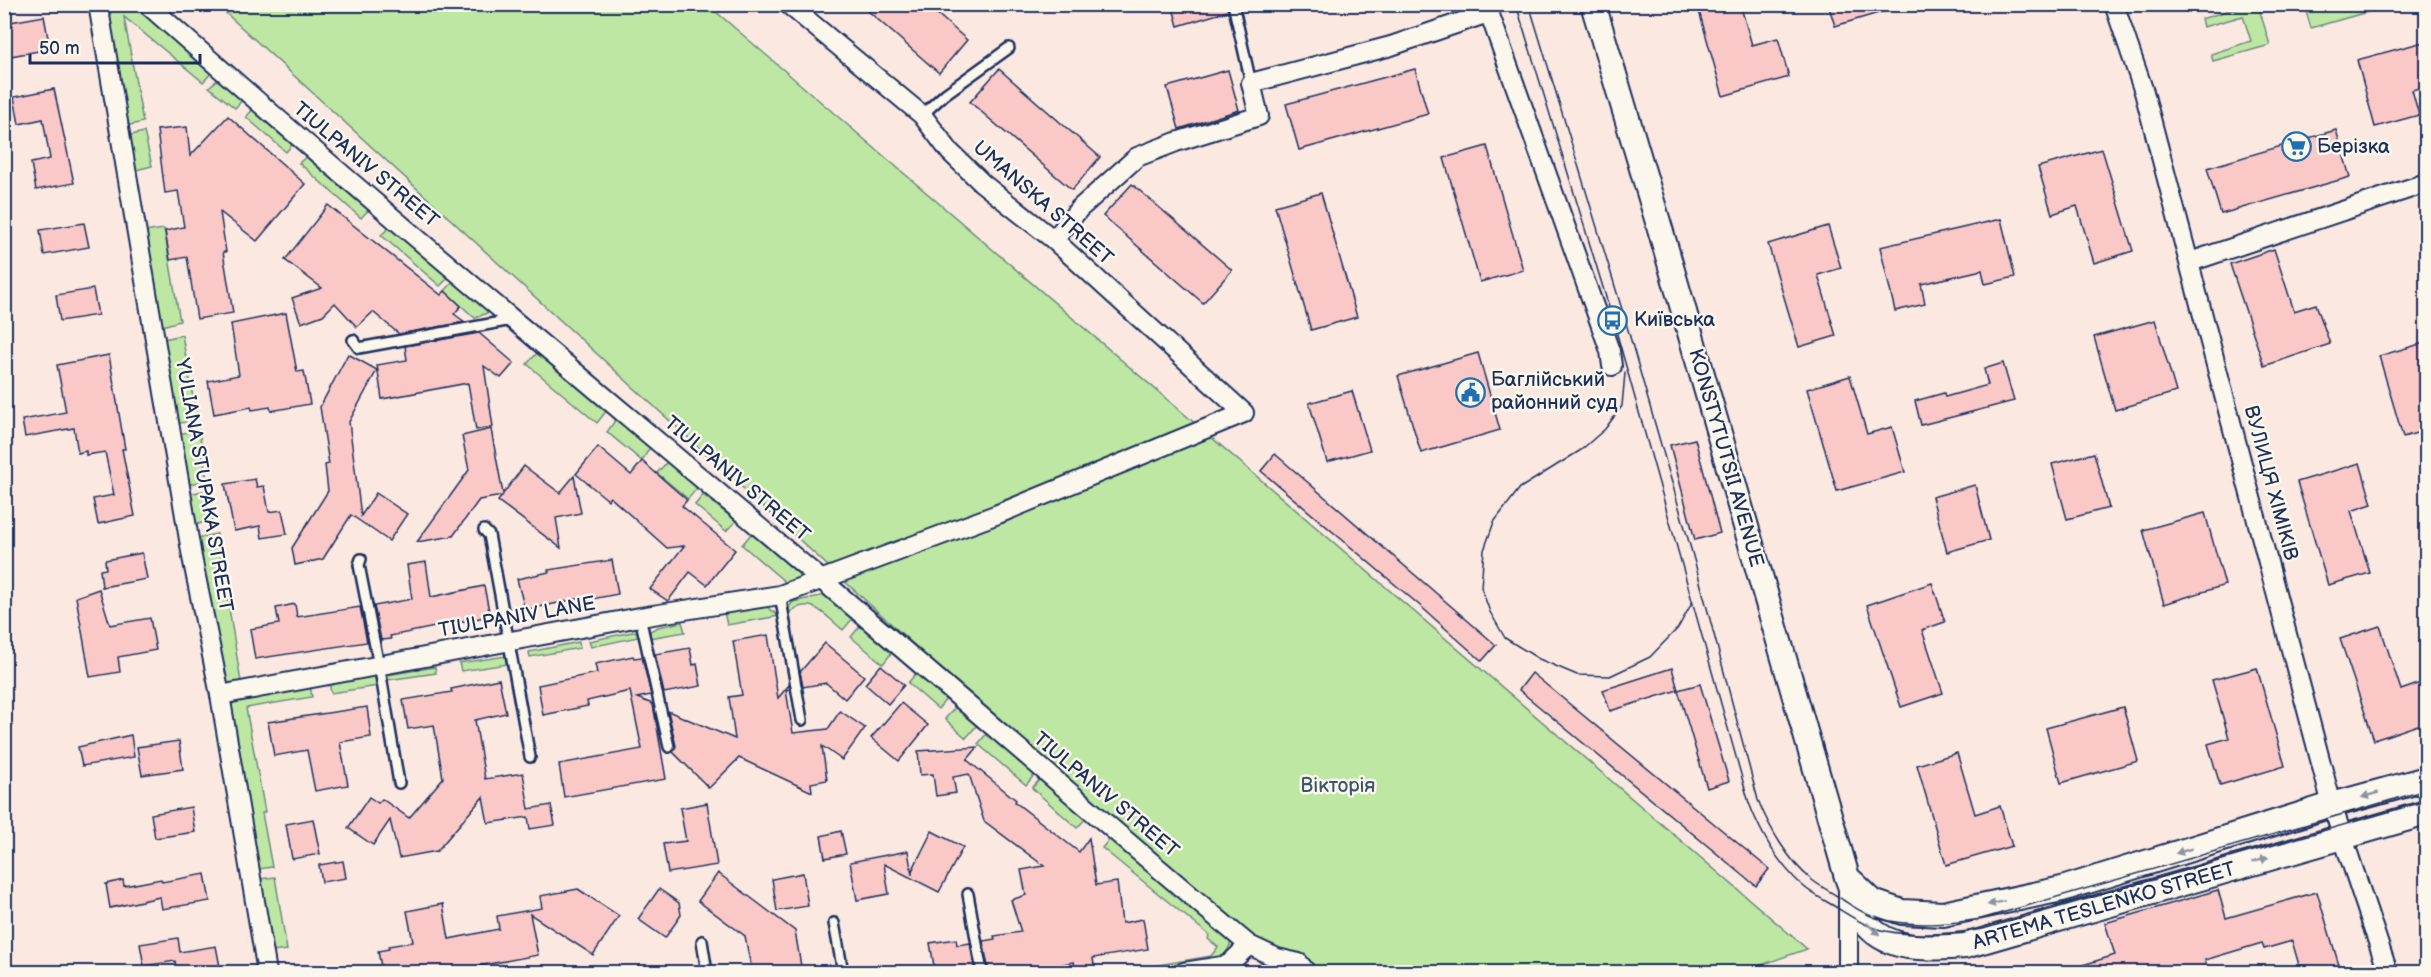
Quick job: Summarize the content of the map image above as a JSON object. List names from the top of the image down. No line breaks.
{"streets":{"street":["TIULPANIV STREET","UMANSKA STREET","KONSTYTUTSII AVENUE","ВУЛИЦЯ ХІМІКІВ","YULIANA STUPAKA STREET","TIULPANIV LANE","ARTEMA TESLENKO STREET"]},"crossings":[["TIULPANIV STREET","TIULPANIV LANE"],["UMANSKA STREET","TIULPANIV LANE"],["KONSTYTUTSII AVENUE","ARTEMA TESLENKO STREET"],["ВУЛИЦЯ ХІМІКІВ","ARTEMA TESLENKO STREET"],["YULIANA STUPAKA STREET","TIULPANIV LANE"]],"parks":["Вікторія"],"places":{"supermarket":["Берізка"],"bus stop":["Київська"],"public building":["Баглійський районний суд"]},"scale_bar":"50 m"}
